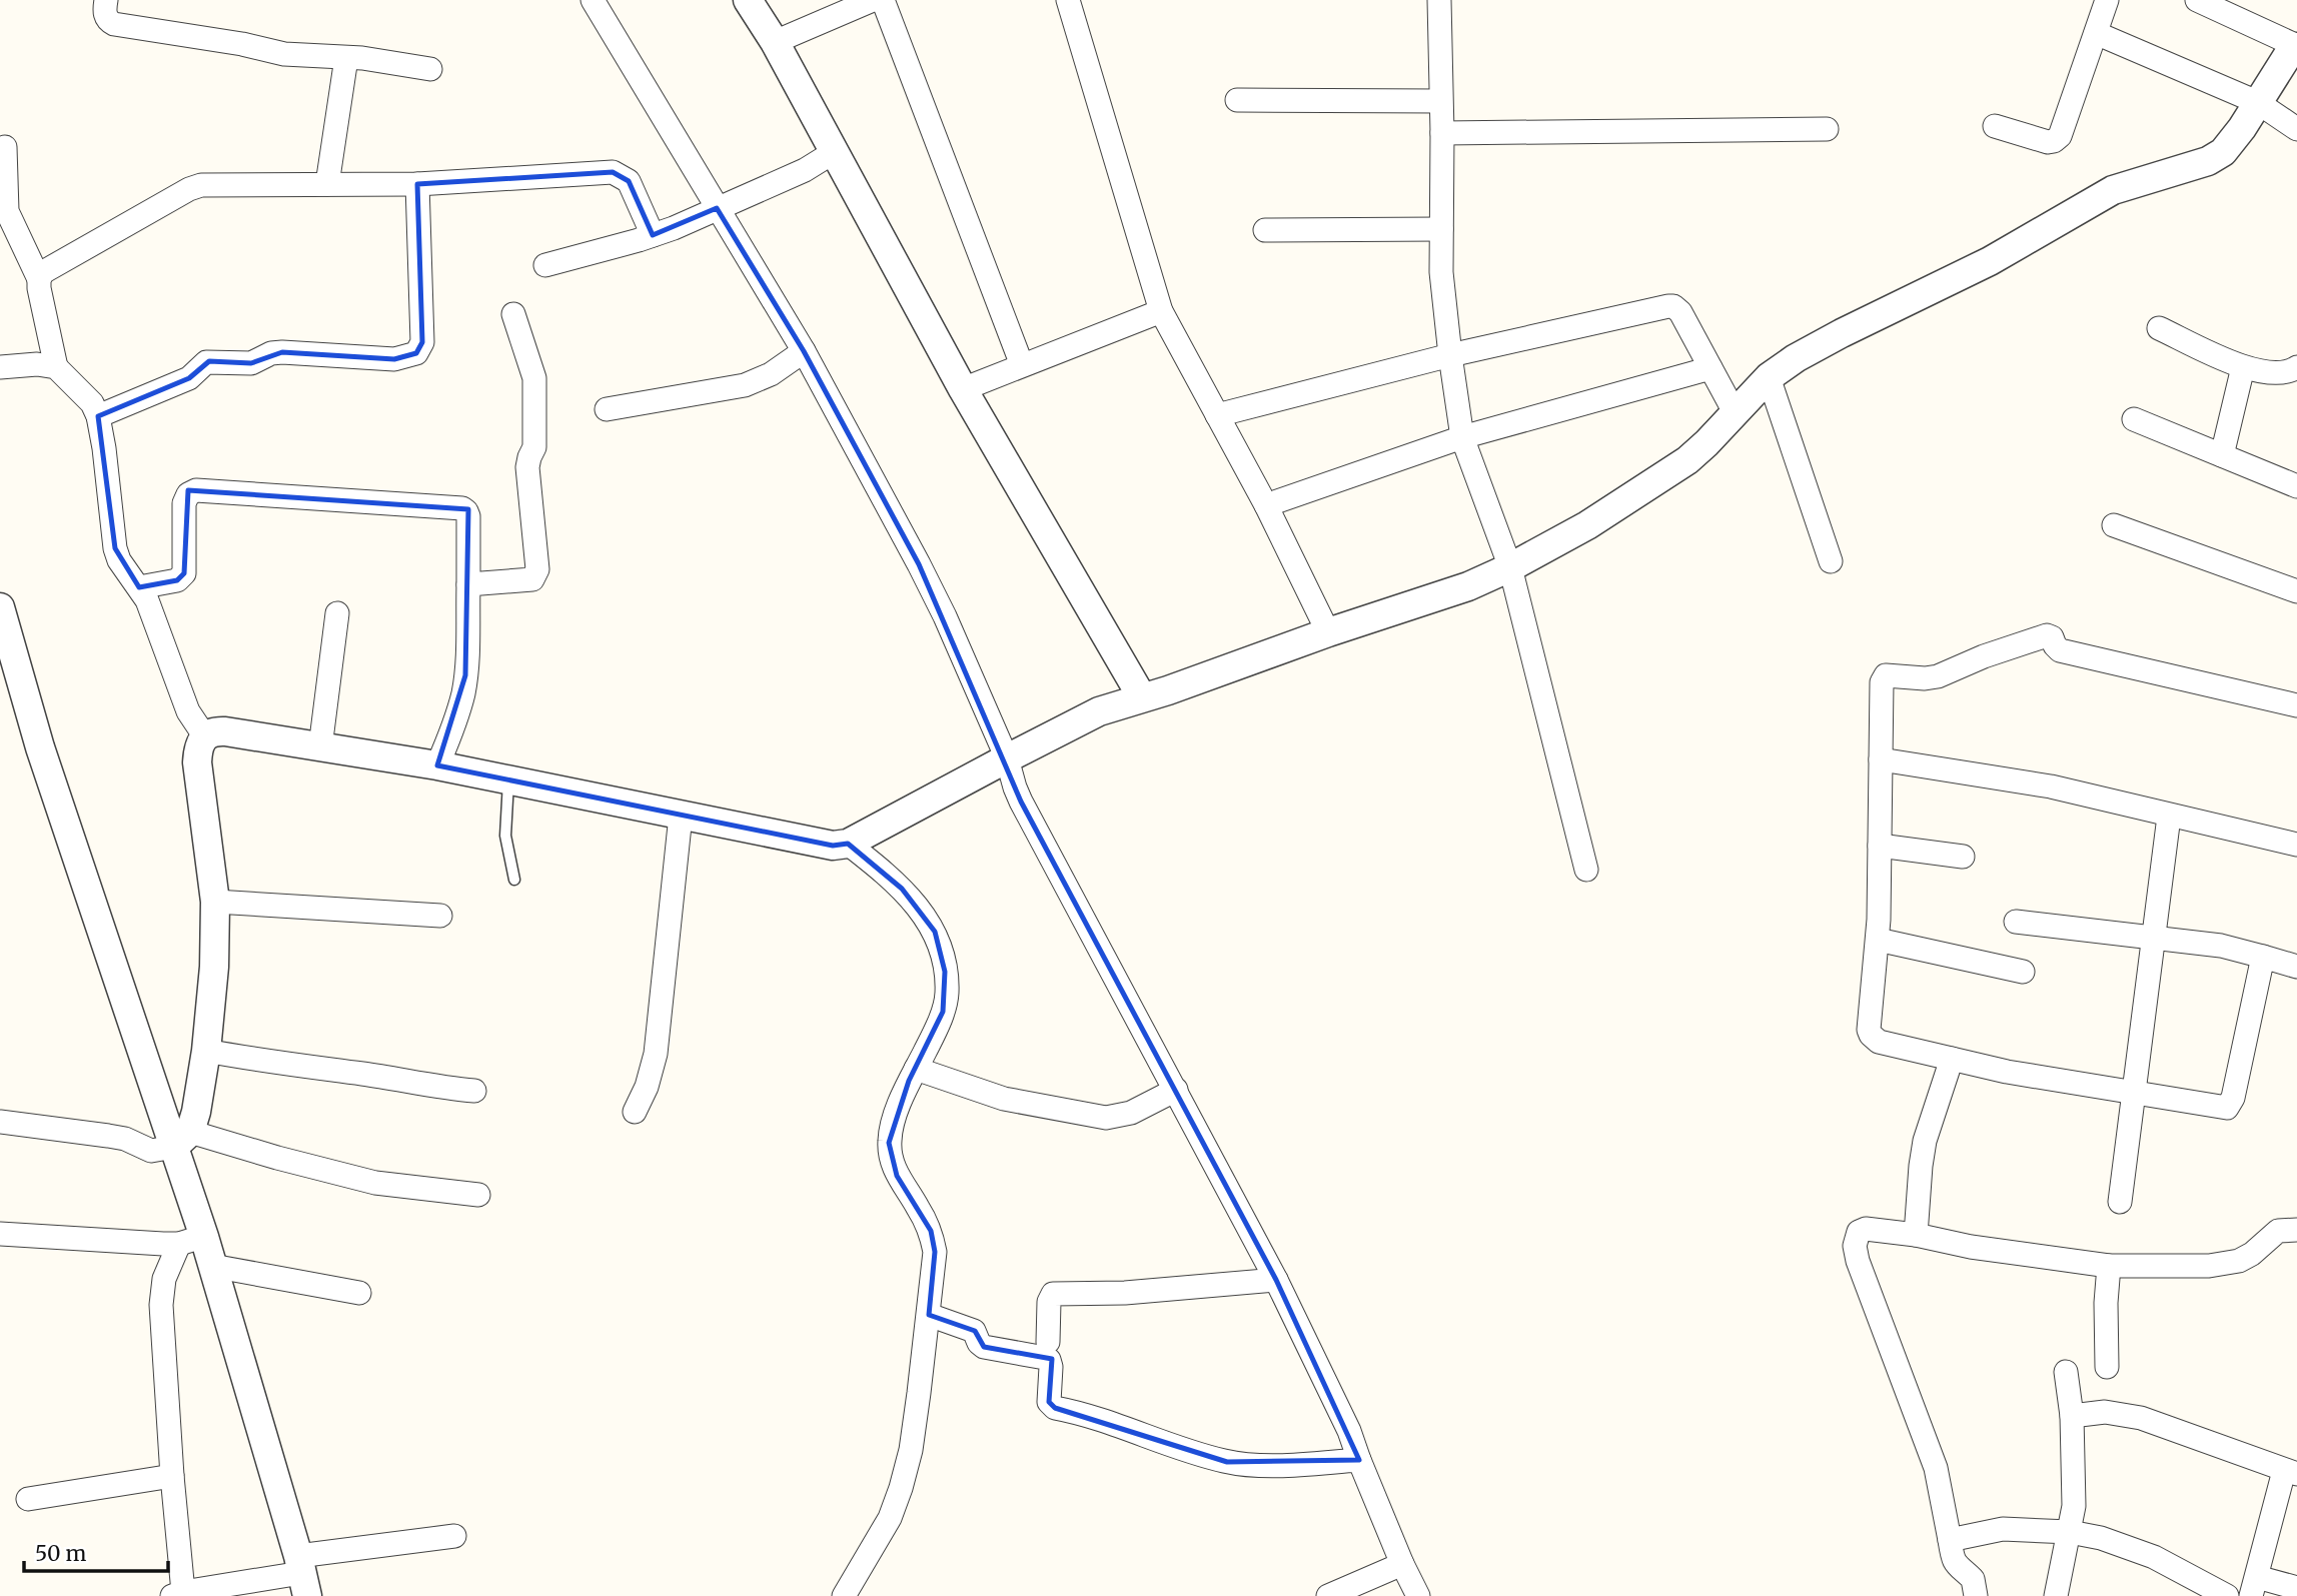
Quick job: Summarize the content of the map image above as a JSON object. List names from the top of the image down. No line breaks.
{"scale_bar":"50 m"}
